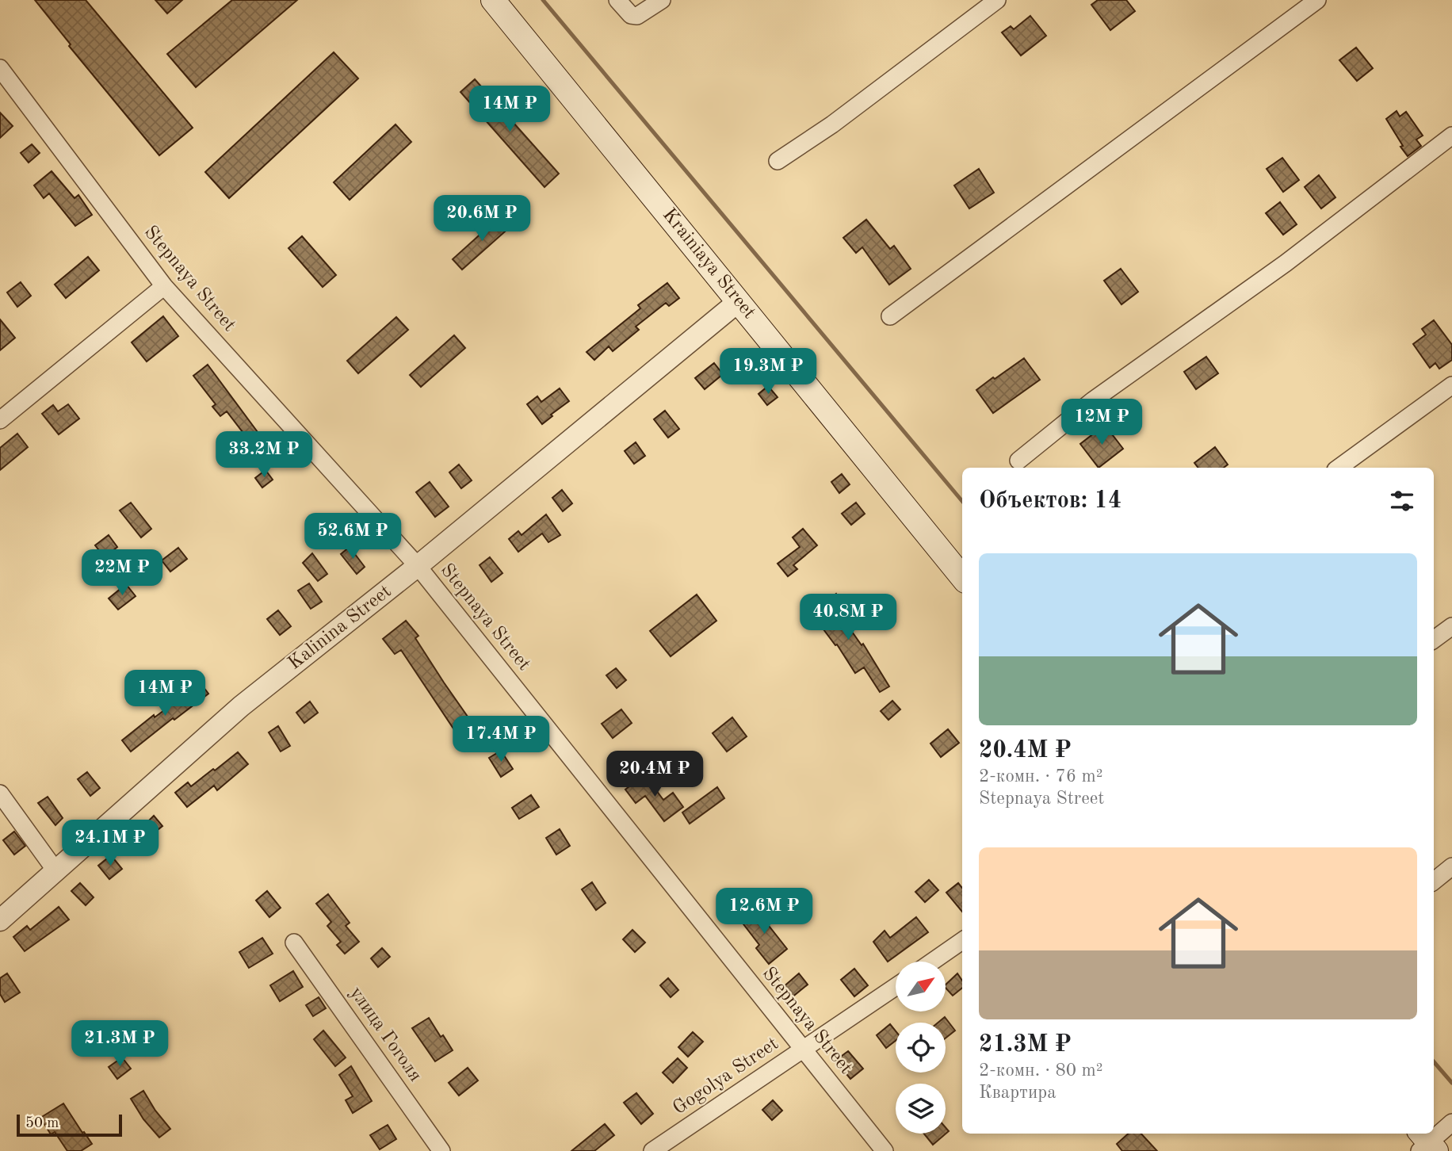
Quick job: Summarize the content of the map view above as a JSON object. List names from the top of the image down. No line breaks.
{"streets":{"main road":["Krainiaya Street"],"street":["Stepnaya Street","Kalinina Street","улица Гоголя","Gogolya Street"]},"crossings":[["Krainiaya Street","Kalinina Street"],["Stepnaya Street","Kalinina Street"],["Stepnaya Street","Gogolya Street"]],"scale_bar":"50 m","north":"top right","page":{"price":["14M ₽","20.6M ₽","19.3M ₽","12M ₽","33.2M ₽","52.6M ₽","22M ₽","40.8M ₽","14M ₽","17.4M ₽","20.4M ₽","24.1M ₽","12.6M ₽","21.3M ₽"],"heading":"Объектов: 14","list":[{"name":"20.4M ₽","note":"2-комн. · 76 m² · Stepnaya Street"},{"name":"21.3M ₽","note":"2-комн. · 80 m² · Квартира"}],"scale":"50 m"}}
